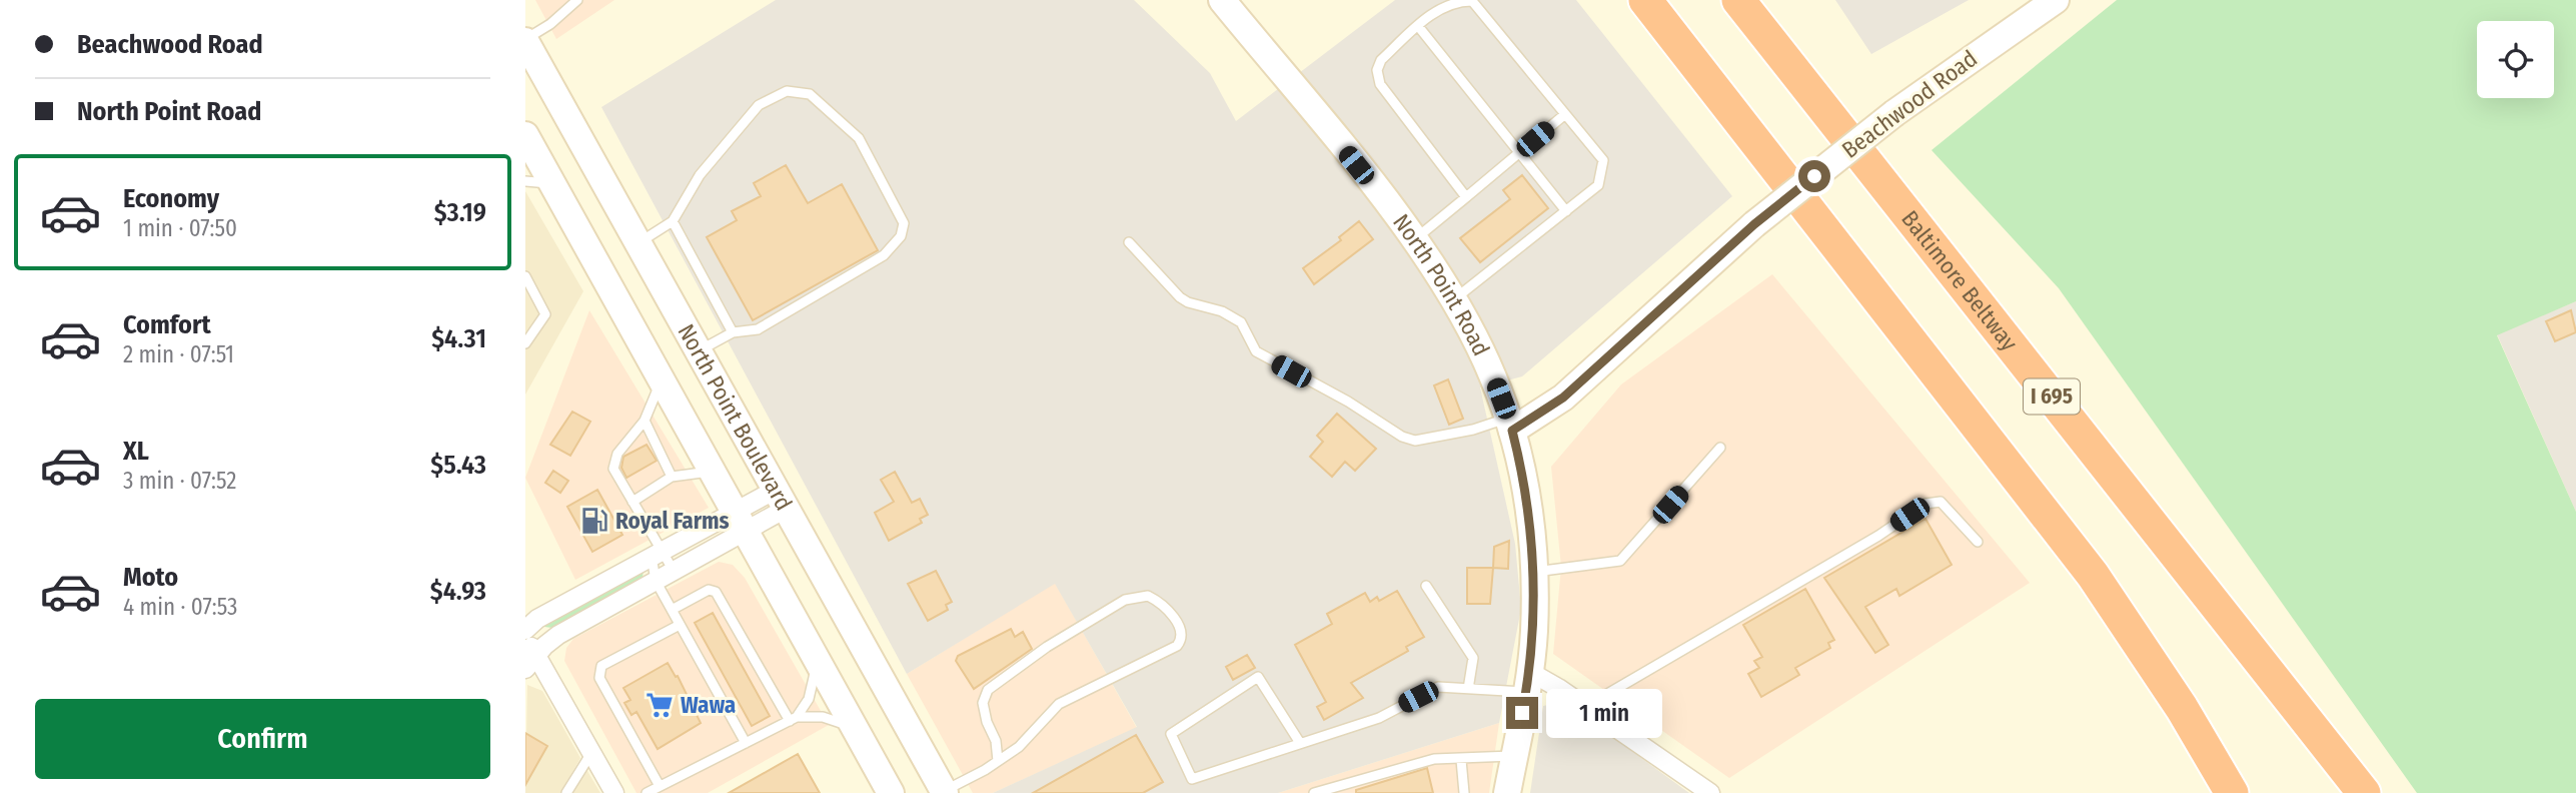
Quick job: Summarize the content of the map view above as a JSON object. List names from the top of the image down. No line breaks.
{"streets":{"highway":["Baltimore Beltway","I 695"],"main road":["Beachwood Road","North Point Road","North Point Boulevard"]},"crossings":[["Beachwood Road","North Point Road"]],"places":{"fuel station":["Royal Farms"],"supermarket":["Wawa"]},"page":{"banner":["Beachwood Road","North Point Road"],"list":[{"name":"Economy","note":"1 min · 07:50","value":"$3.19"},{"name":"Comfort","note":"2 min · 07:51","value":"$4.31"},{"name":"XL","note":"3 min · 07:52","value":"$5.43"},{"name":"Moto","note":"4 min · 07:53","value":"$4.93"}],"buttons":"Confirm","bubble":"1 min"}}
